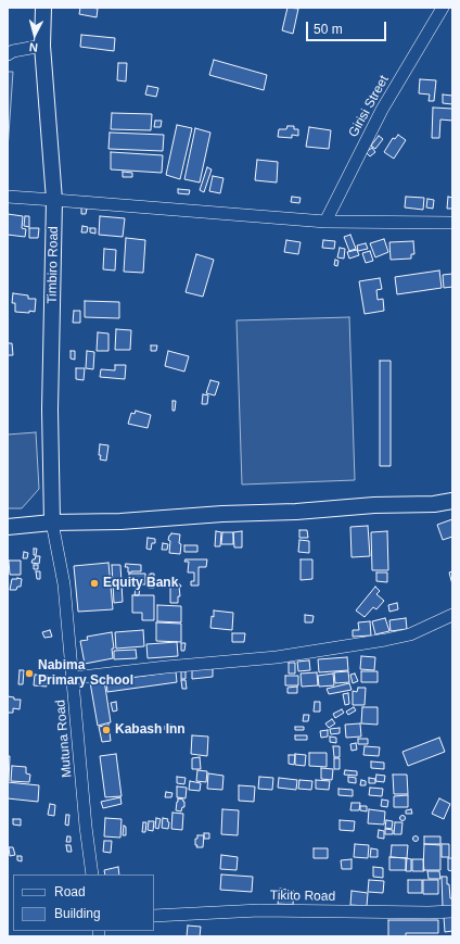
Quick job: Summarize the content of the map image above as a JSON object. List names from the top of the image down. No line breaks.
{"streets":{"main road":["Timbiro Road"],"street":["Girisi Street","Mutuna Road","Tikito Road"]},"crossings":[["Timbiro Road","Mutuna Road"]],"places":["Equity Bank","Nabima Primary School","Kabash Inn"],"legend":["Road","Building"],"scale_bar":"50 m","north":"bottom"}
